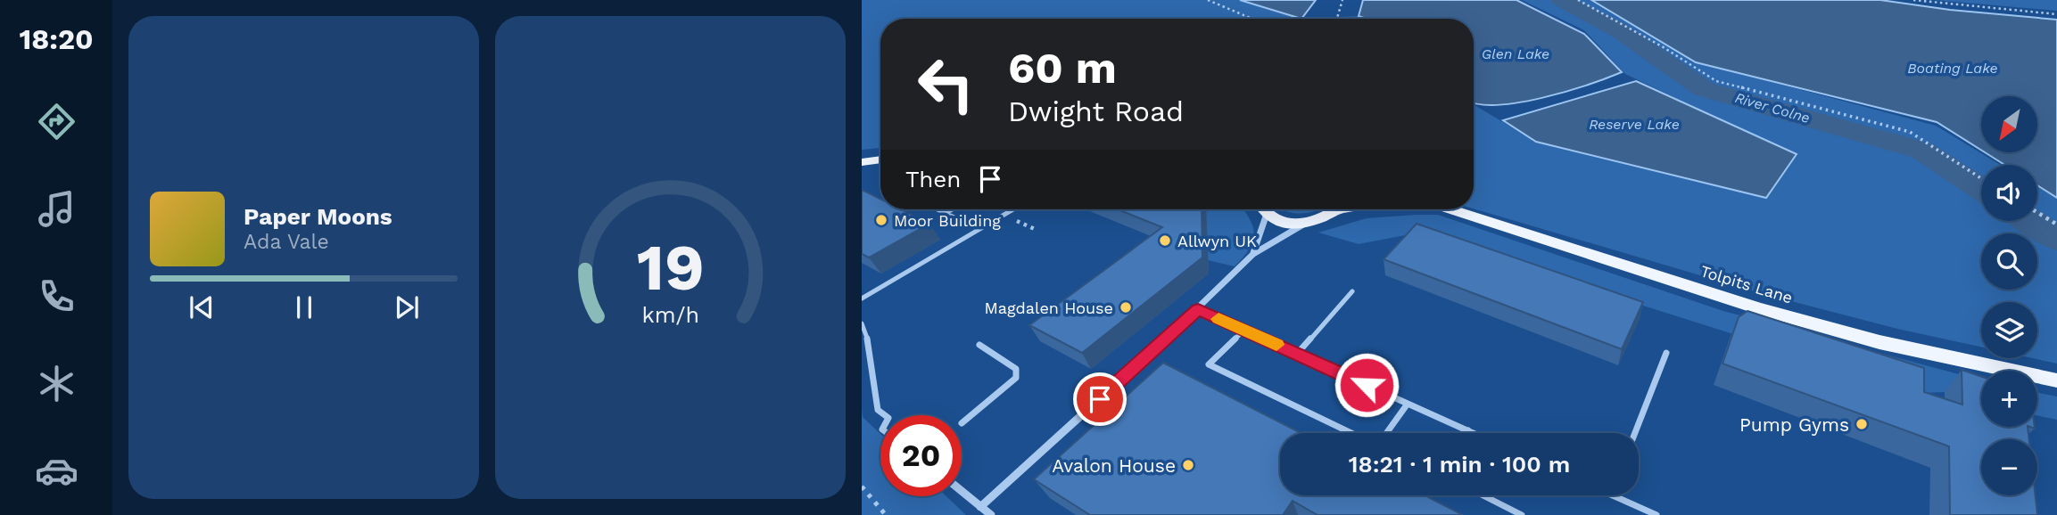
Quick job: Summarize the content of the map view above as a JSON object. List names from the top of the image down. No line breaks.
{"streets":{"main road":["Tolpits Lane"]},"water":["Glen Lake","Boating Lake","River Colne","Reserve Lake"],"places":["Moor Building","Allwyn UK","Magdalen House","Pump Gyms","Avalon House"],"north":"bottom left","page":{"tabs":"18:20","turn":["60 m","Dwight Road"],"map_buttons":["+","−"],"then":"Then","song":["Paper Moons","Ada Vale"],"limit":"20","trip":"18:21 · 1 min · 100 m","gauge":["19","km/h"]}}
